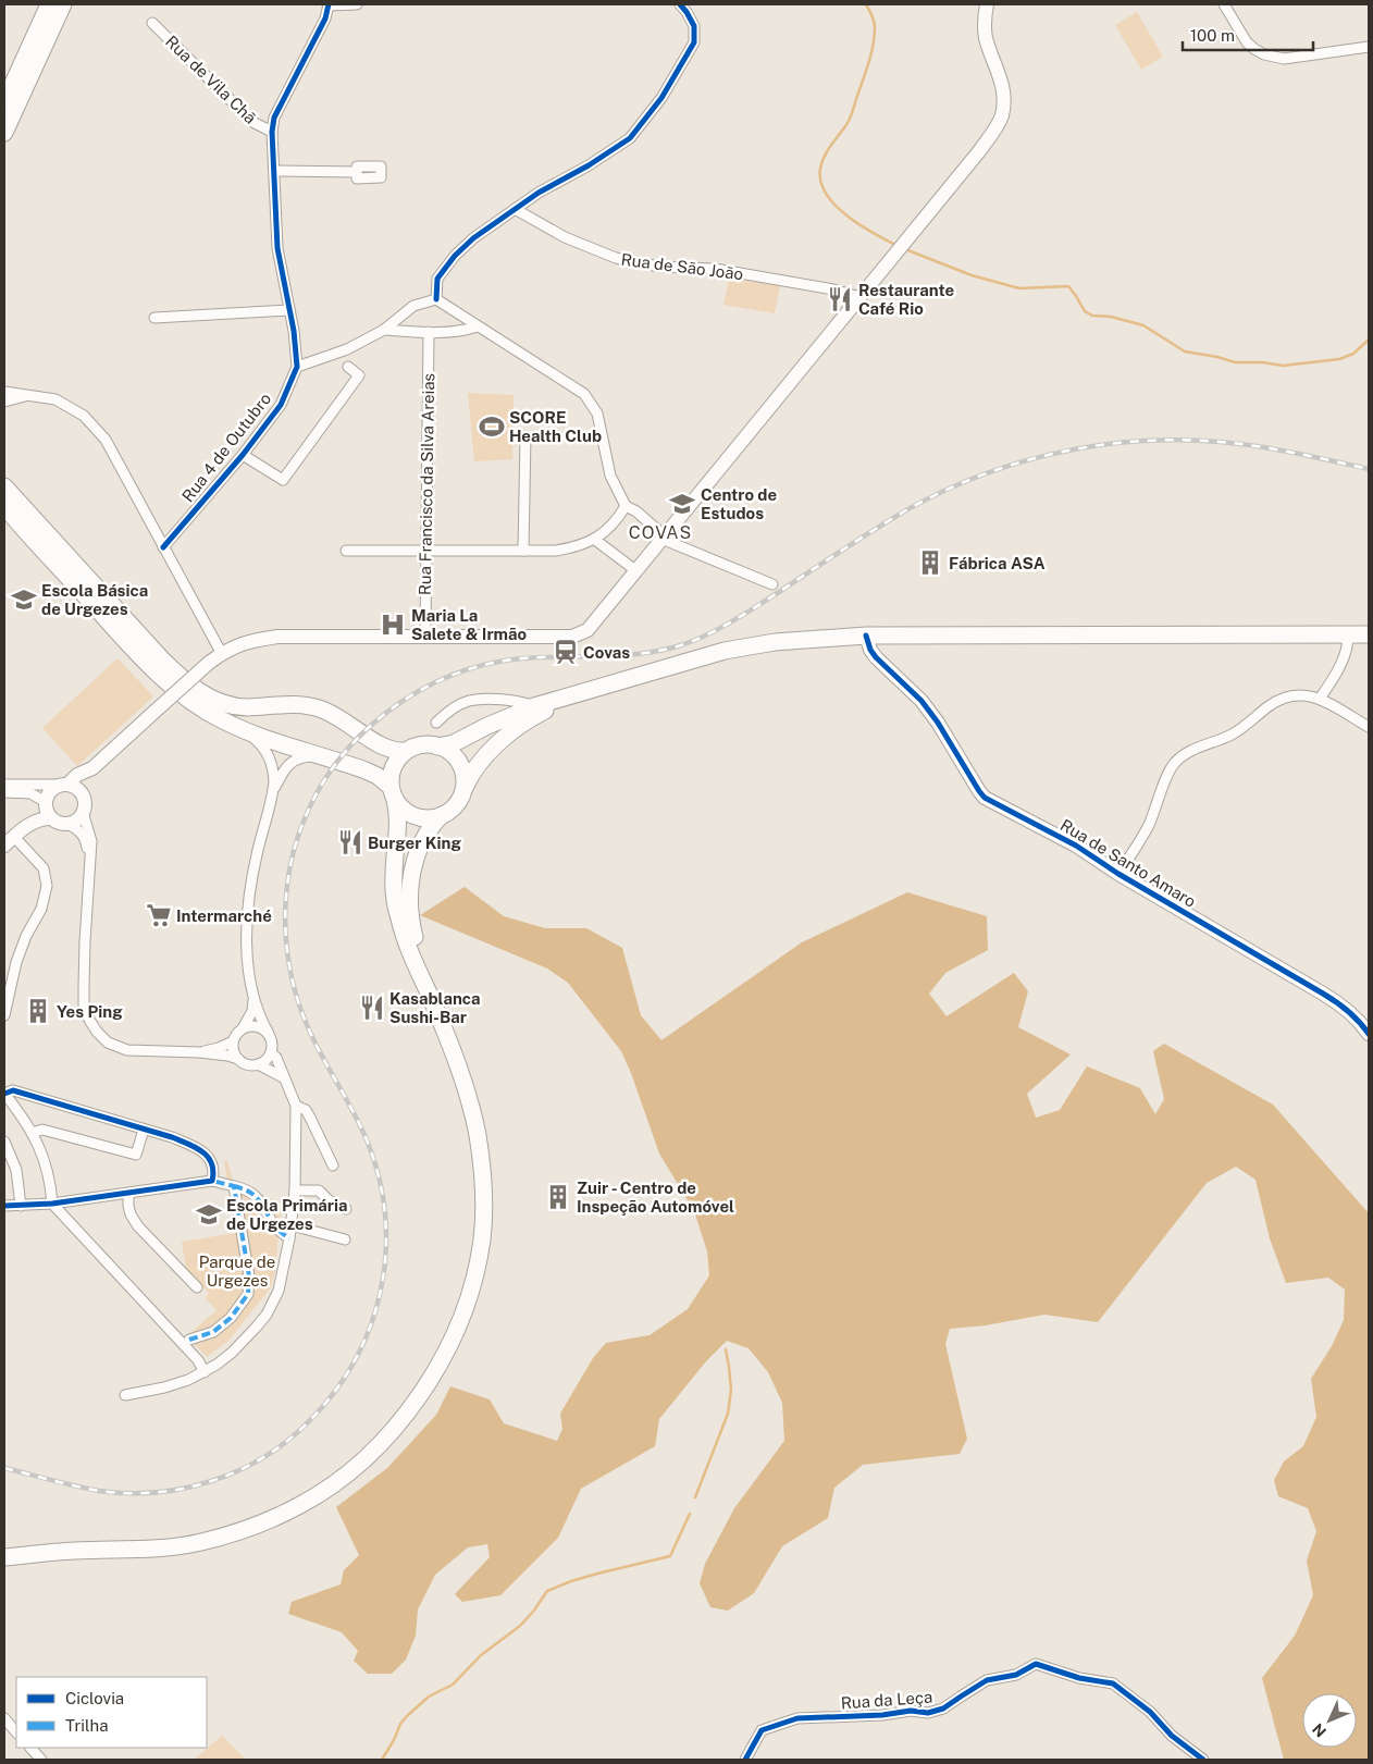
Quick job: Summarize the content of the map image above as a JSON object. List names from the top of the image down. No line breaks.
{"streets":{"main road":["Rua de Santo Amaro"],"street":["Rua de Vila Chã","Rua de São João","Rua 4 de Outubro","Rua Francisco da Silva Areias","Rua da Leça"]},"crossings":[["Rua de Vila Chã","Rua 4 de Outubro"]],"districts":["COVAS"],"parks":["Parque de Urgezes"],"places":{"restaurant":["Restaurante Café Rio","Burger King","Kasablanca Sushi-Bar"],"sports":["SCORE Health Club"],"school or university":["Centro de Estudos","Escola Básica de Urgezes","Escola Primária de Urgezes"],"building":["Fábrica ASA","Yes Ping","Zuir - Centro de Inspeção Automóvel"],"hospital":["Maria La Salete & Irmão"],"station":["Covas"],"supermarket":["Intermarché"]},"legend":["Ciclovia","Trilha"],"scale_bar":"100 m","north":"bottom left"}
